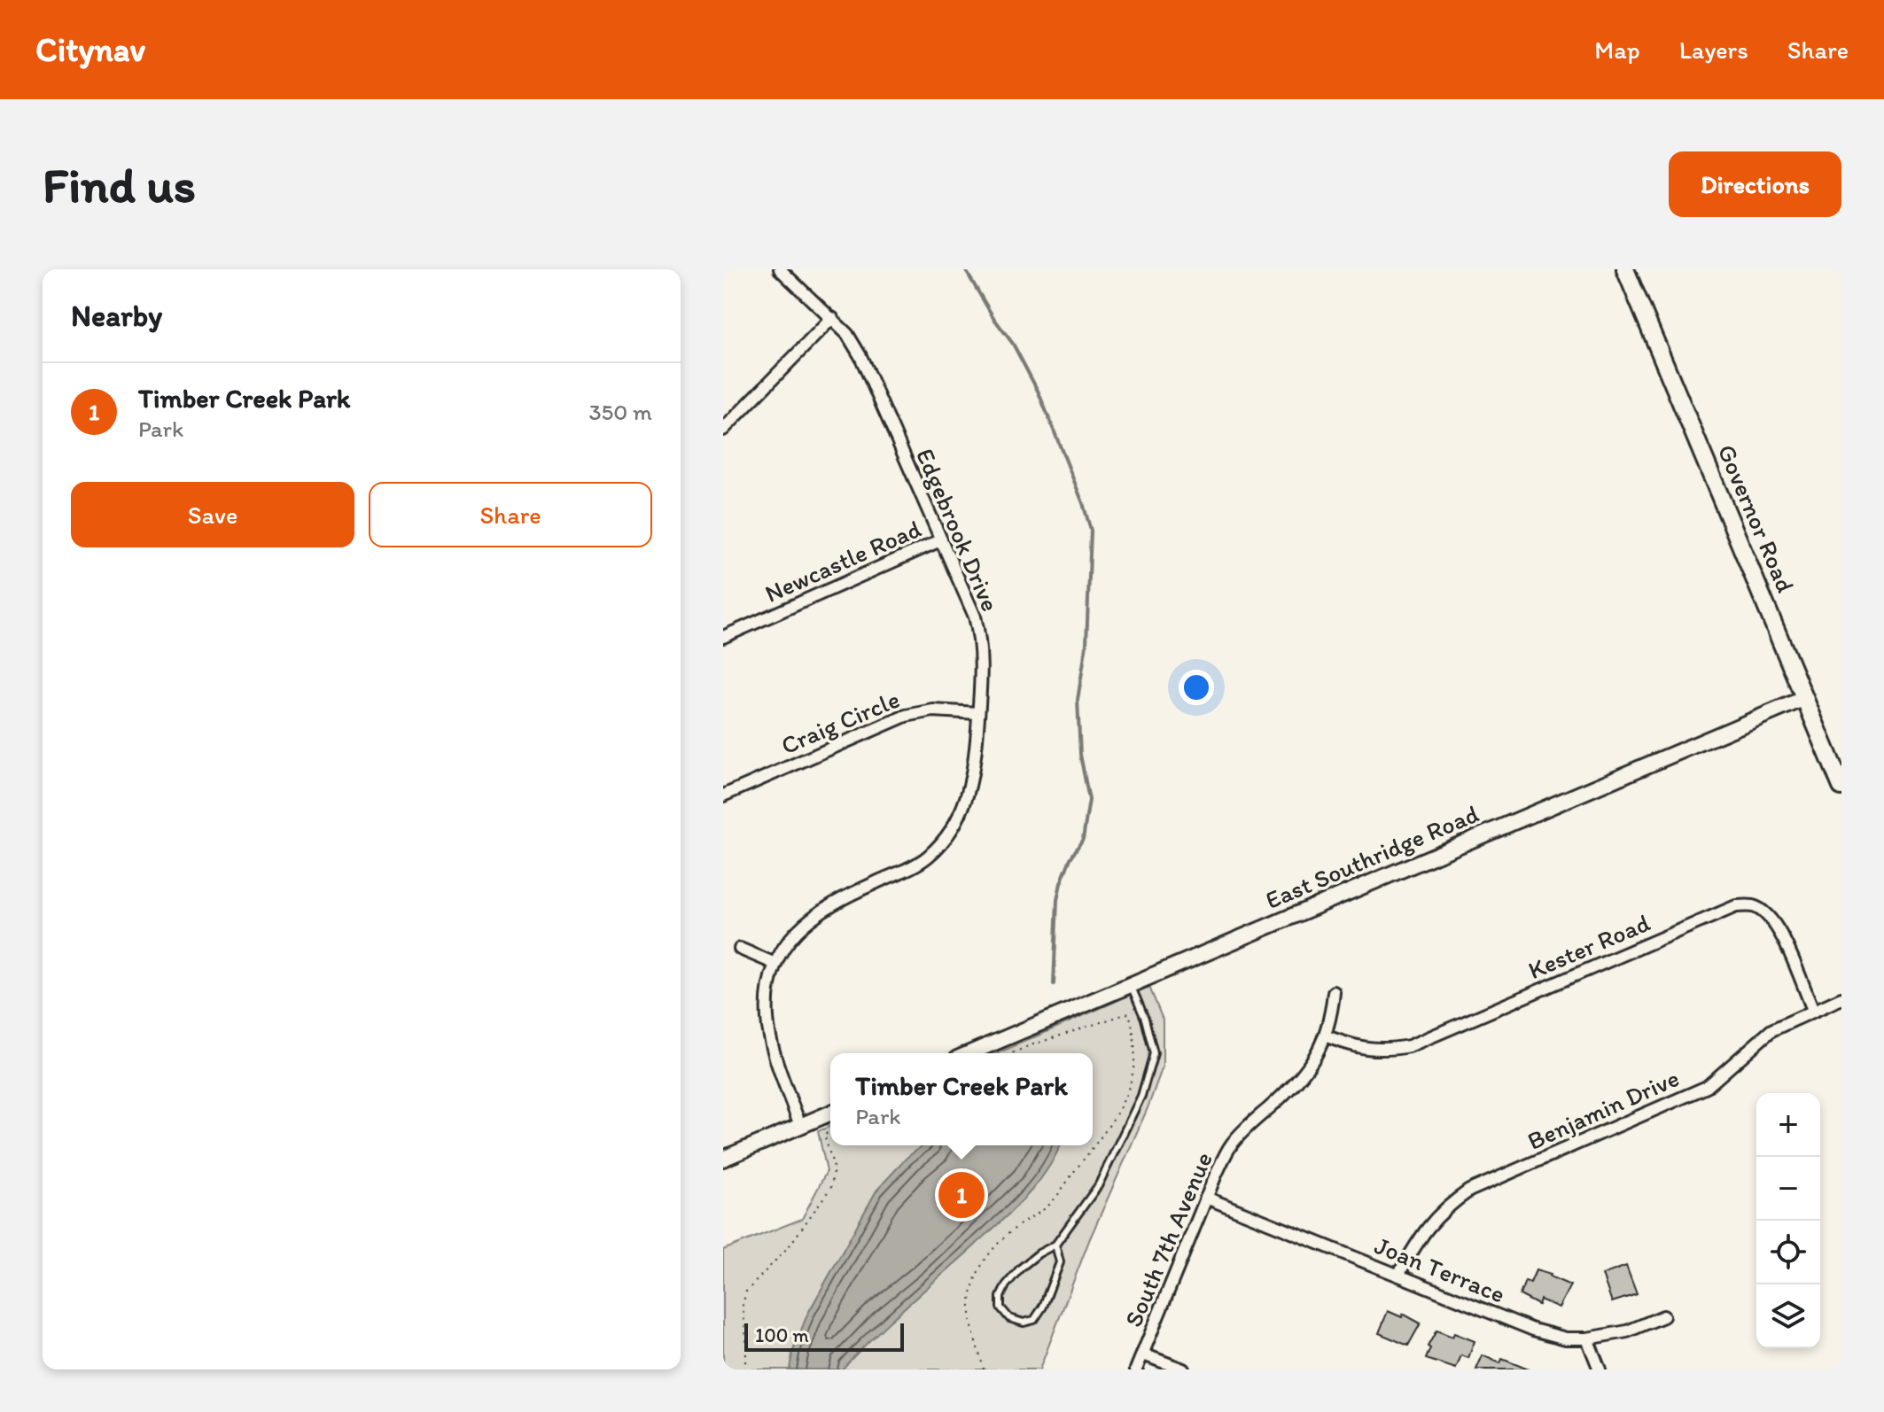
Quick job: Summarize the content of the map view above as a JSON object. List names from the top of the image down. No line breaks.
{"streets":{"main road":["Governor Road"],"street":["Edgebrook Drive","Newcastle Road","Craig Circle","East Southridge Road","Kester Road","Benjamin Drive","South 7th Avenue","Joan Terrace"]},"crossings":[["Governor Road","East Southridge Road"],["Edgebrook Drive","Newcastle Road"],["Edgebrook Drive","Craig Circle"],["Kester Road","Benjamin Drive"],["Kester Road","South 7th Avenue"],["Benjamin Drive","Joan Terrace"],["South 7th Avenue","Joan Terrace"]],"scale_bar":"100 m","page":{"header":"Citynav","nav":["Map","Layers","Share"],"buttons":["Directions",["Save","Share"]],"title":"Find us","heading":"Nearby","list":[{"mark":"1","name":"Timber Creek Park","note":"Park","value":"350 m"}],"popup":["Timber Creek Park","Park"],"map_buttons":["+","−"],"pins":"1","scale":"100 m"}}
